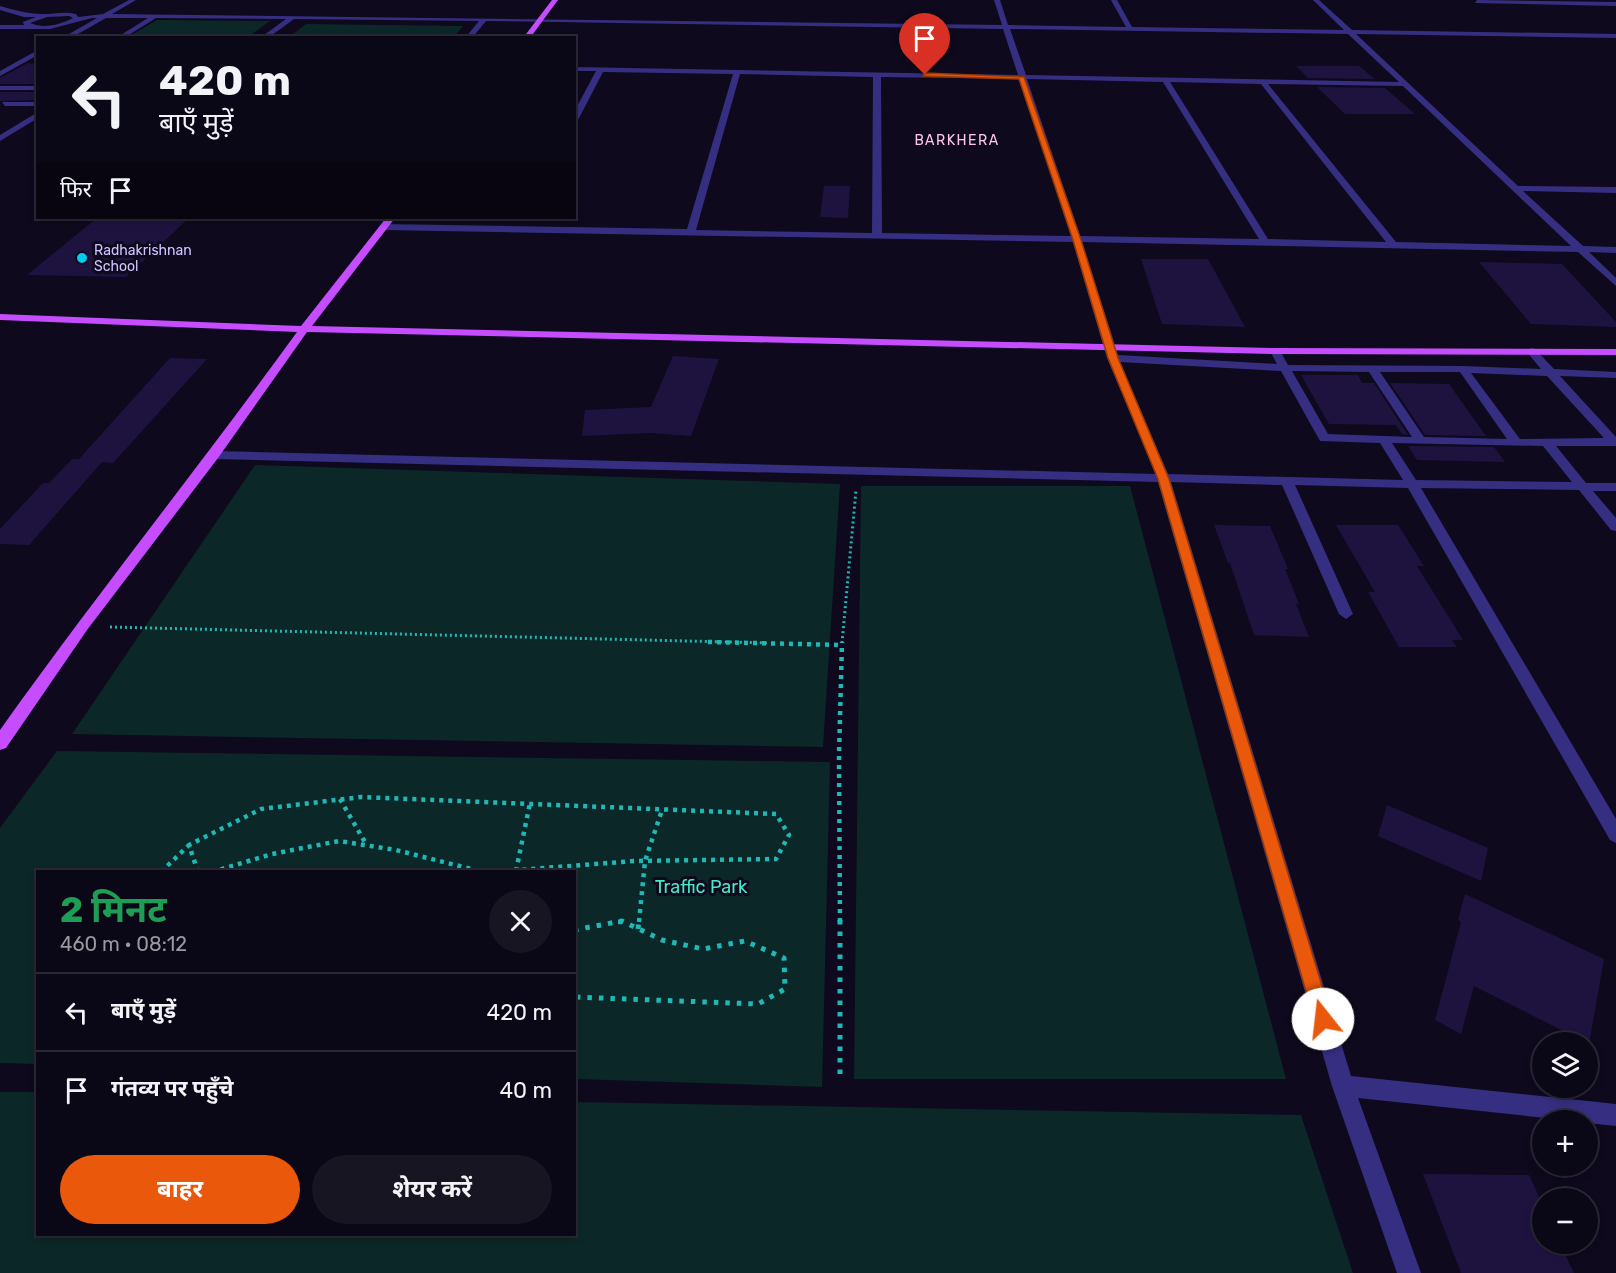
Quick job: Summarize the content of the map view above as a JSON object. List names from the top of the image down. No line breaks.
{"districts":["BARKHERA"],"parks":["Traffic Park"],"places":["Radhakrishnan School"],"page":{"turn":["420 m","बाएँ मुड़ें"],"then":"फिर","heading":["2 मिनट","460 m · 08:12"],"list":[{"name":"बाएँ मुड़ें","value":"420 m"},{"name":"गंतव्य पर पहुँचे","value":"40 m"}],"map_buttons":["+","−"],"buttons":["बाहर","शेयर करें"]}}
